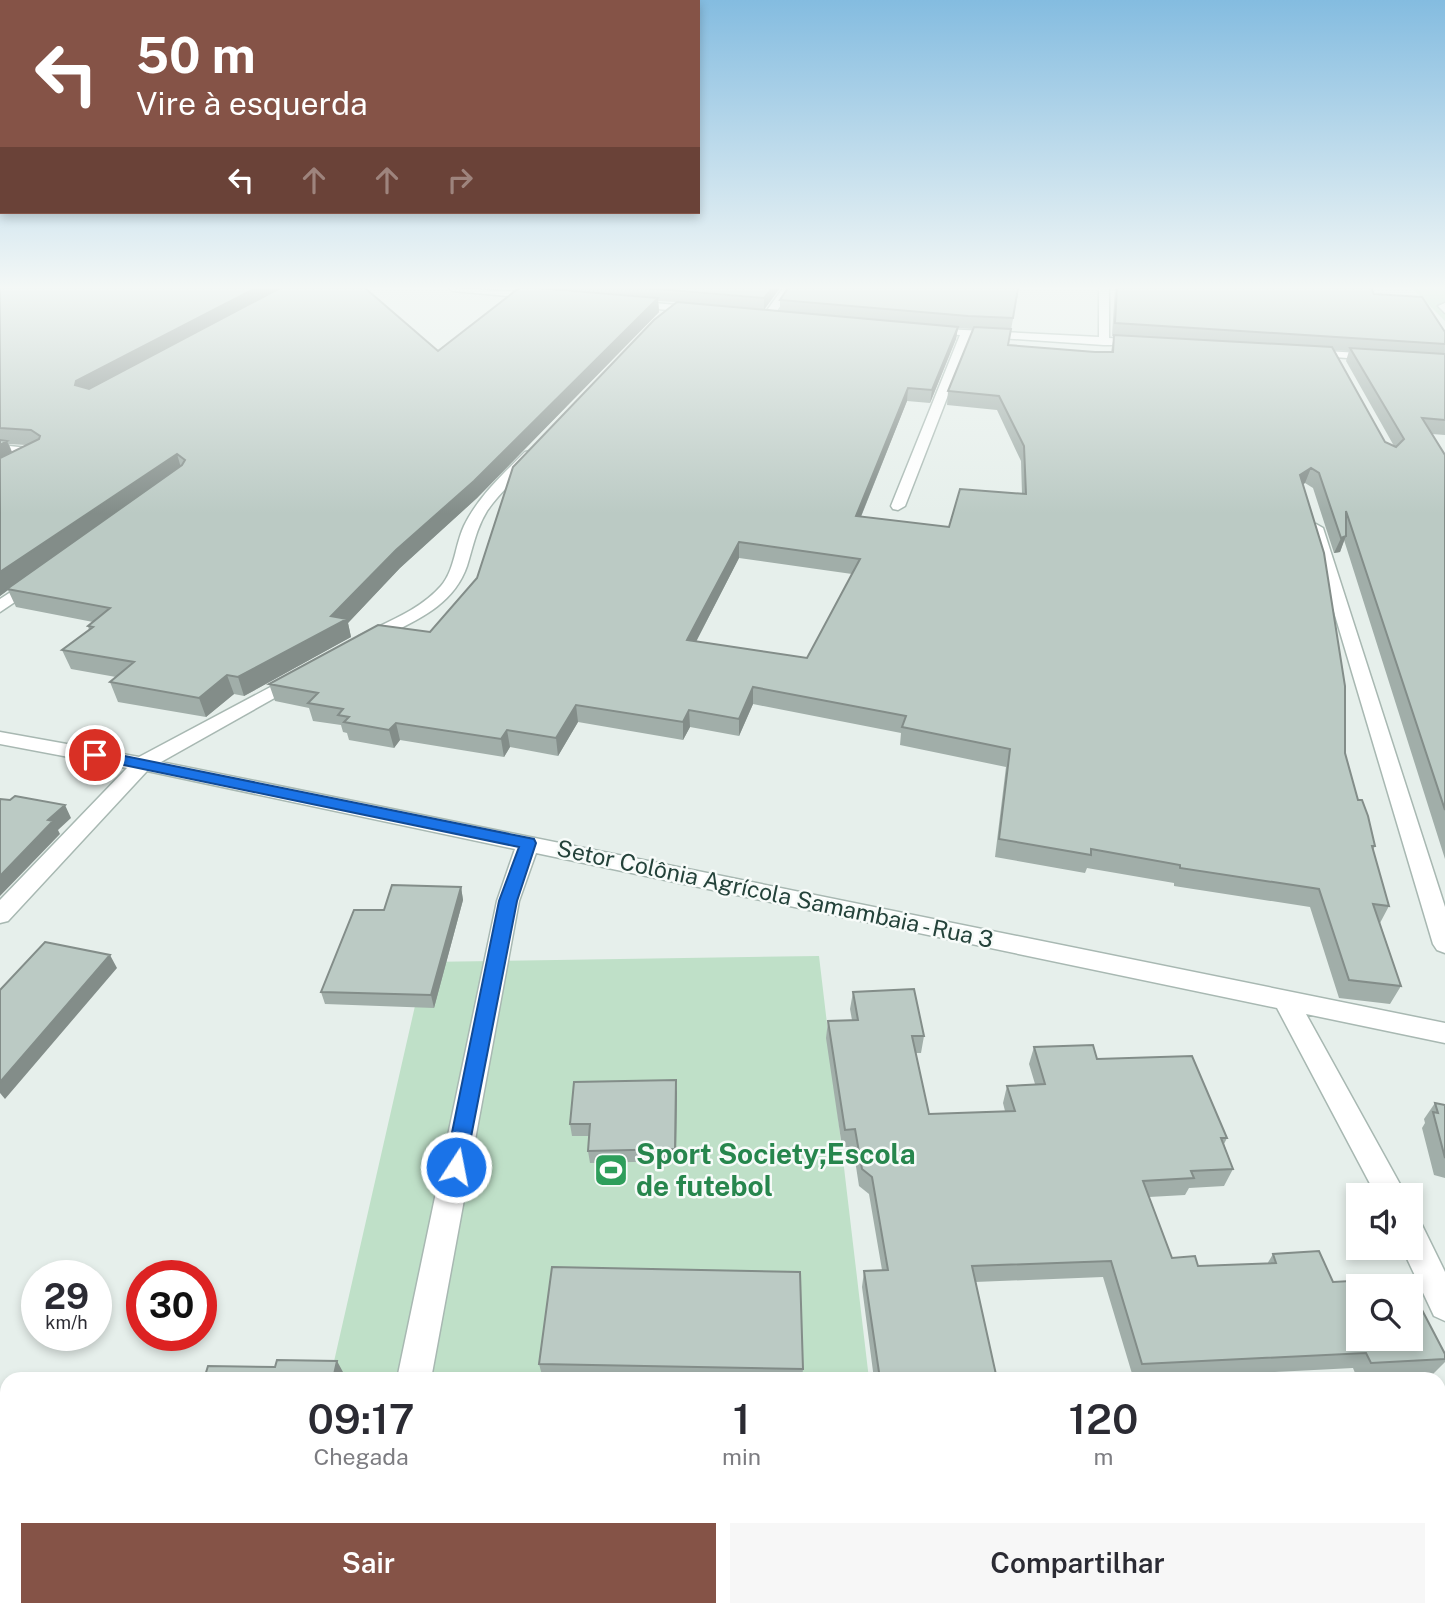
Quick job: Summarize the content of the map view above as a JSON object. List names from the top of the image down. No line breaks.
{"streets":{"street":["Setor Colônia Agrícola Samambaia - Rua 3"]},"places":{"sports":["Sport Society;Escola de futebol"]},"page":{"turn":["50 m","Vire à esquerda"],"speed":"29 km/h","limit":"30","eta":["09:17","Chegada","1","min","120","m"],"buttons":["Sair","Compartilhar"]}}
